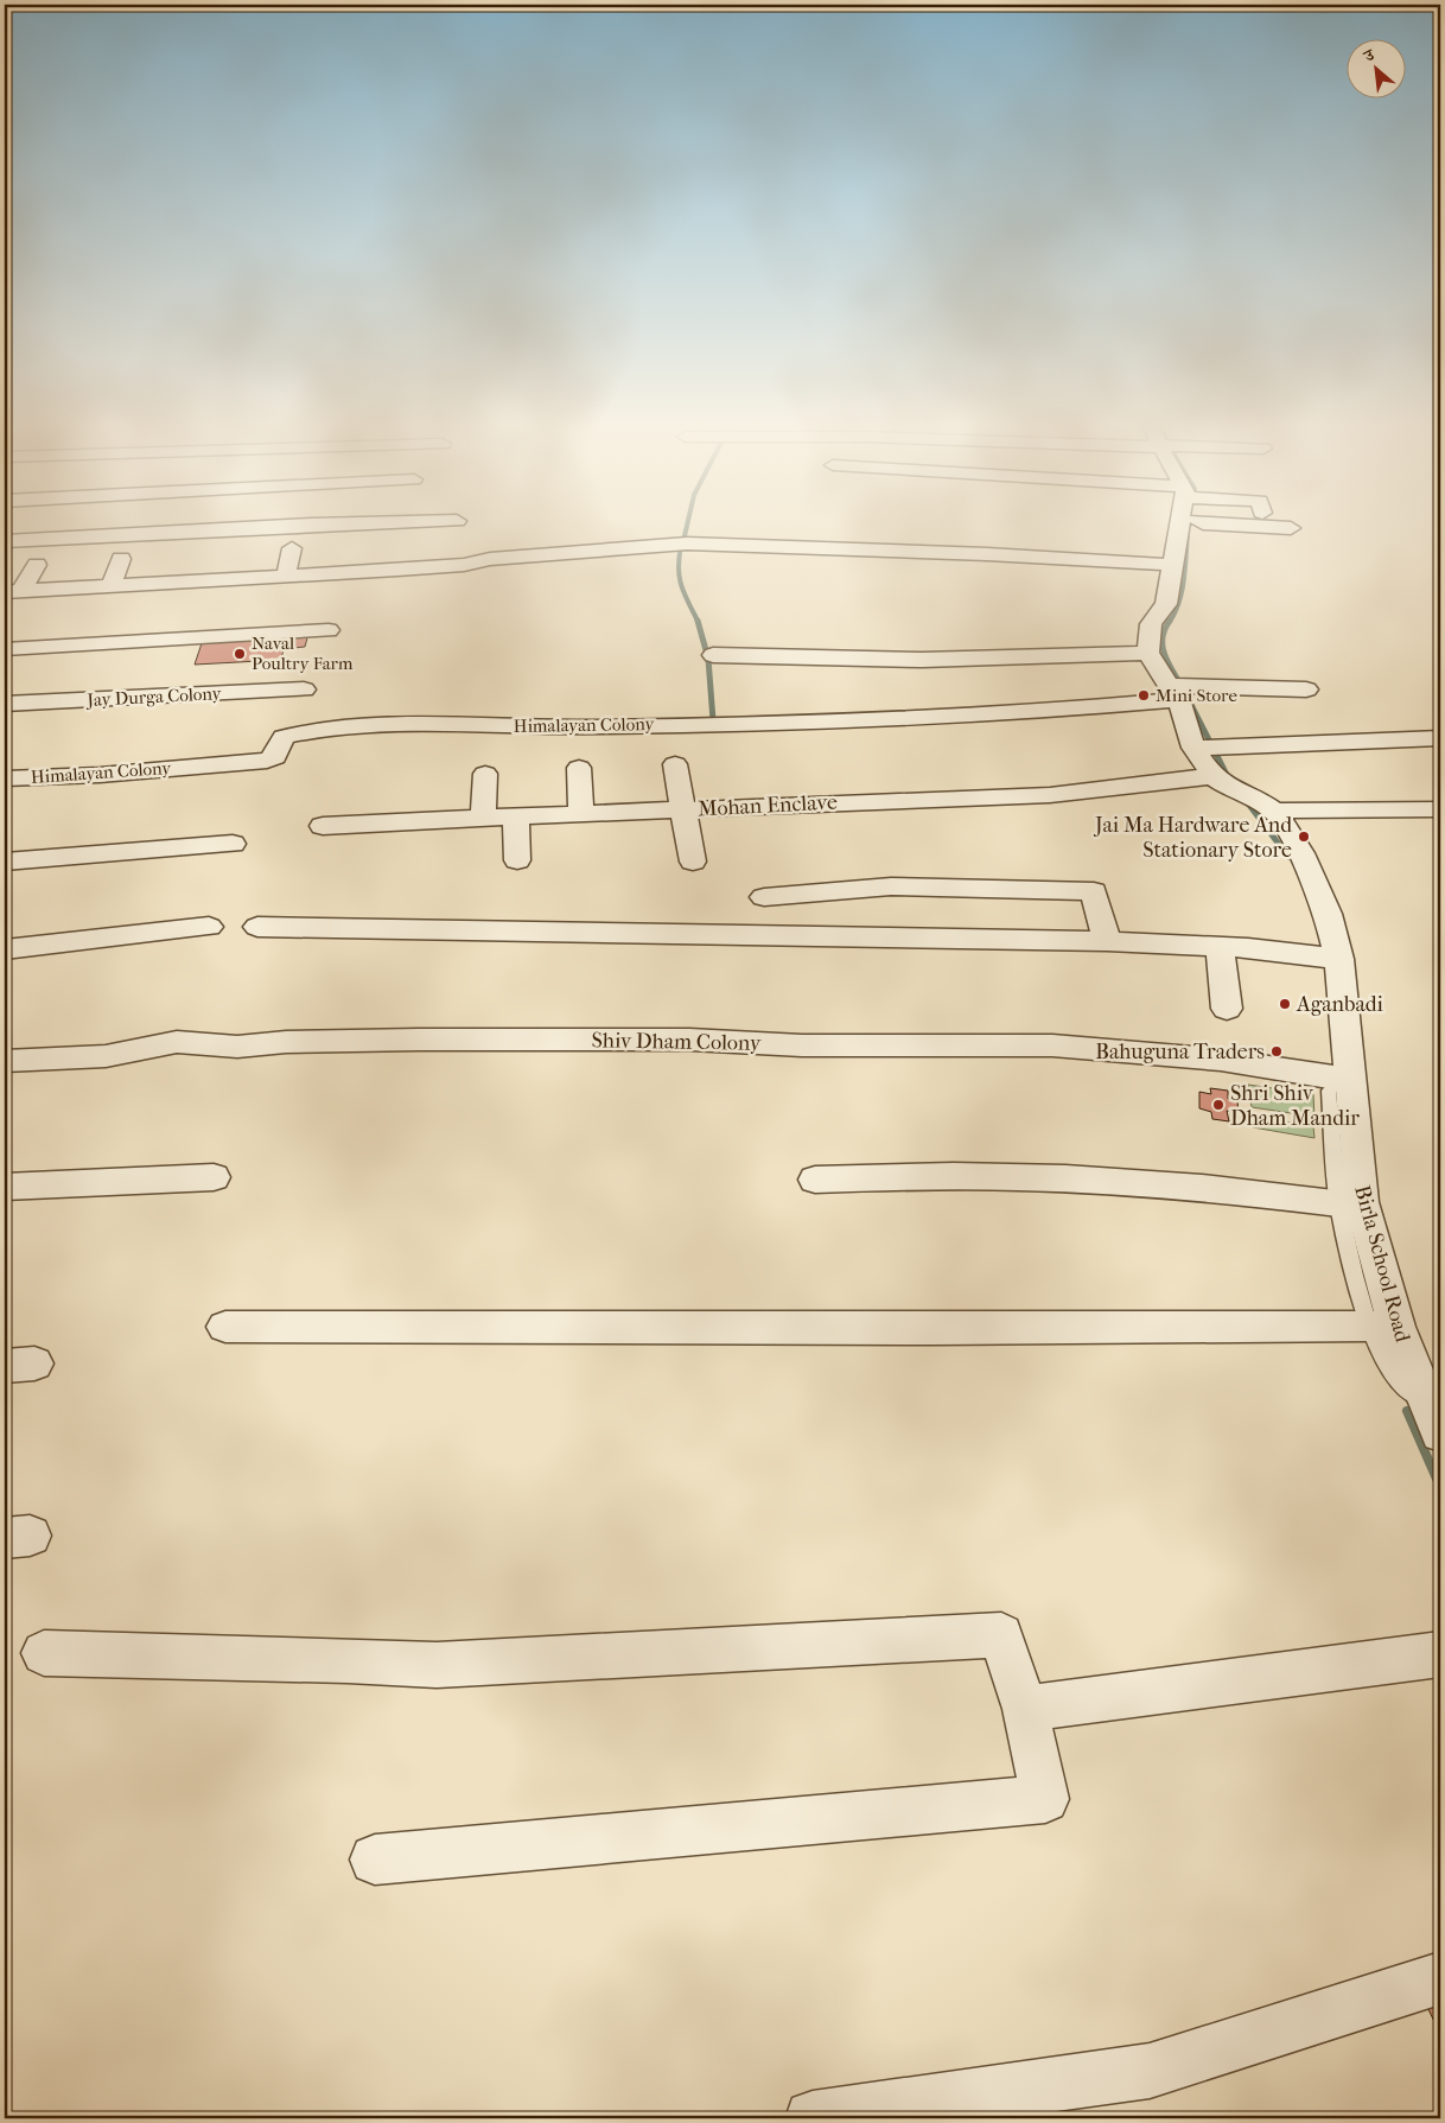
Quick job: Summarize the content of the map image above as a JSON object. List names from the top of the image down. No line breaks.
{"streets":{"street":["Jay Durga Colony","Himalayan Colony","Mohan Enclave","Shiv Dham Colony","Birla School Road"]},"crossings":[["Himalayan Colony","Birla School Road"],["Mohan Enclave","Birla School Road"],["Shiv Dham Colony","Birla School Road"]],"places":["Naval Poultry Farm","Mini Store","Jai Ma Hardware And Stationary Store","Aganbadi","Bahuguna Traders","Shri Shiv Dham Mandir"],"north":"top left"}
